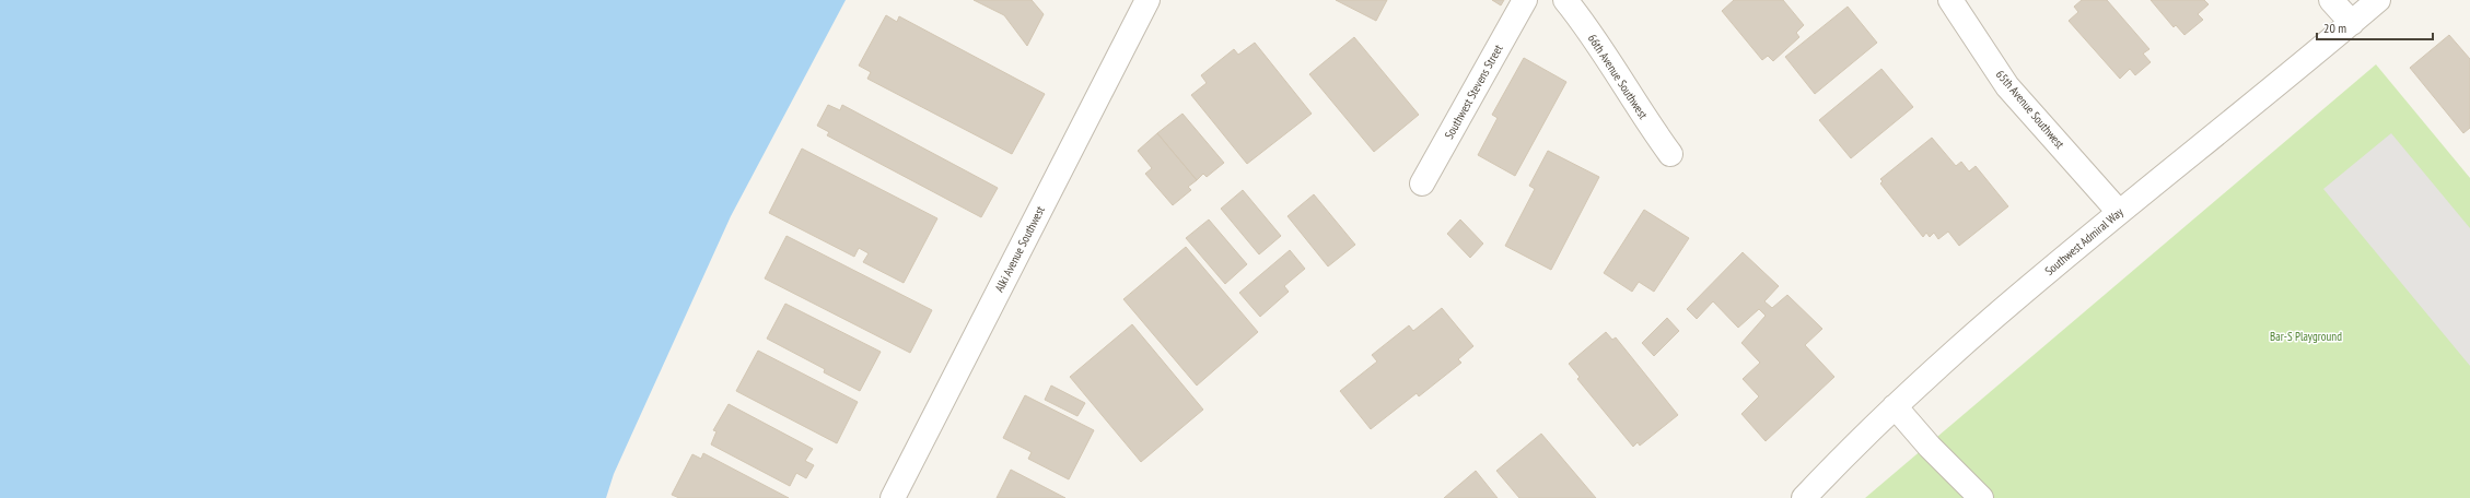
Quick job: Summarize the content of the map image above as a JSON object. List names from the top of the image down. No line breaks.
{"streets":{"street":["66th Avenue Southwest","Southwest Stevens Street","65th Avenue Southwest","Southwest Admiral Way","Alki Avenue Southwest"]},"crossings":[["65th Avenue Southwest","Southwest Admiral Way"]],"parks":["Bar-S Playground"],"scale_bar":"20 m"}
